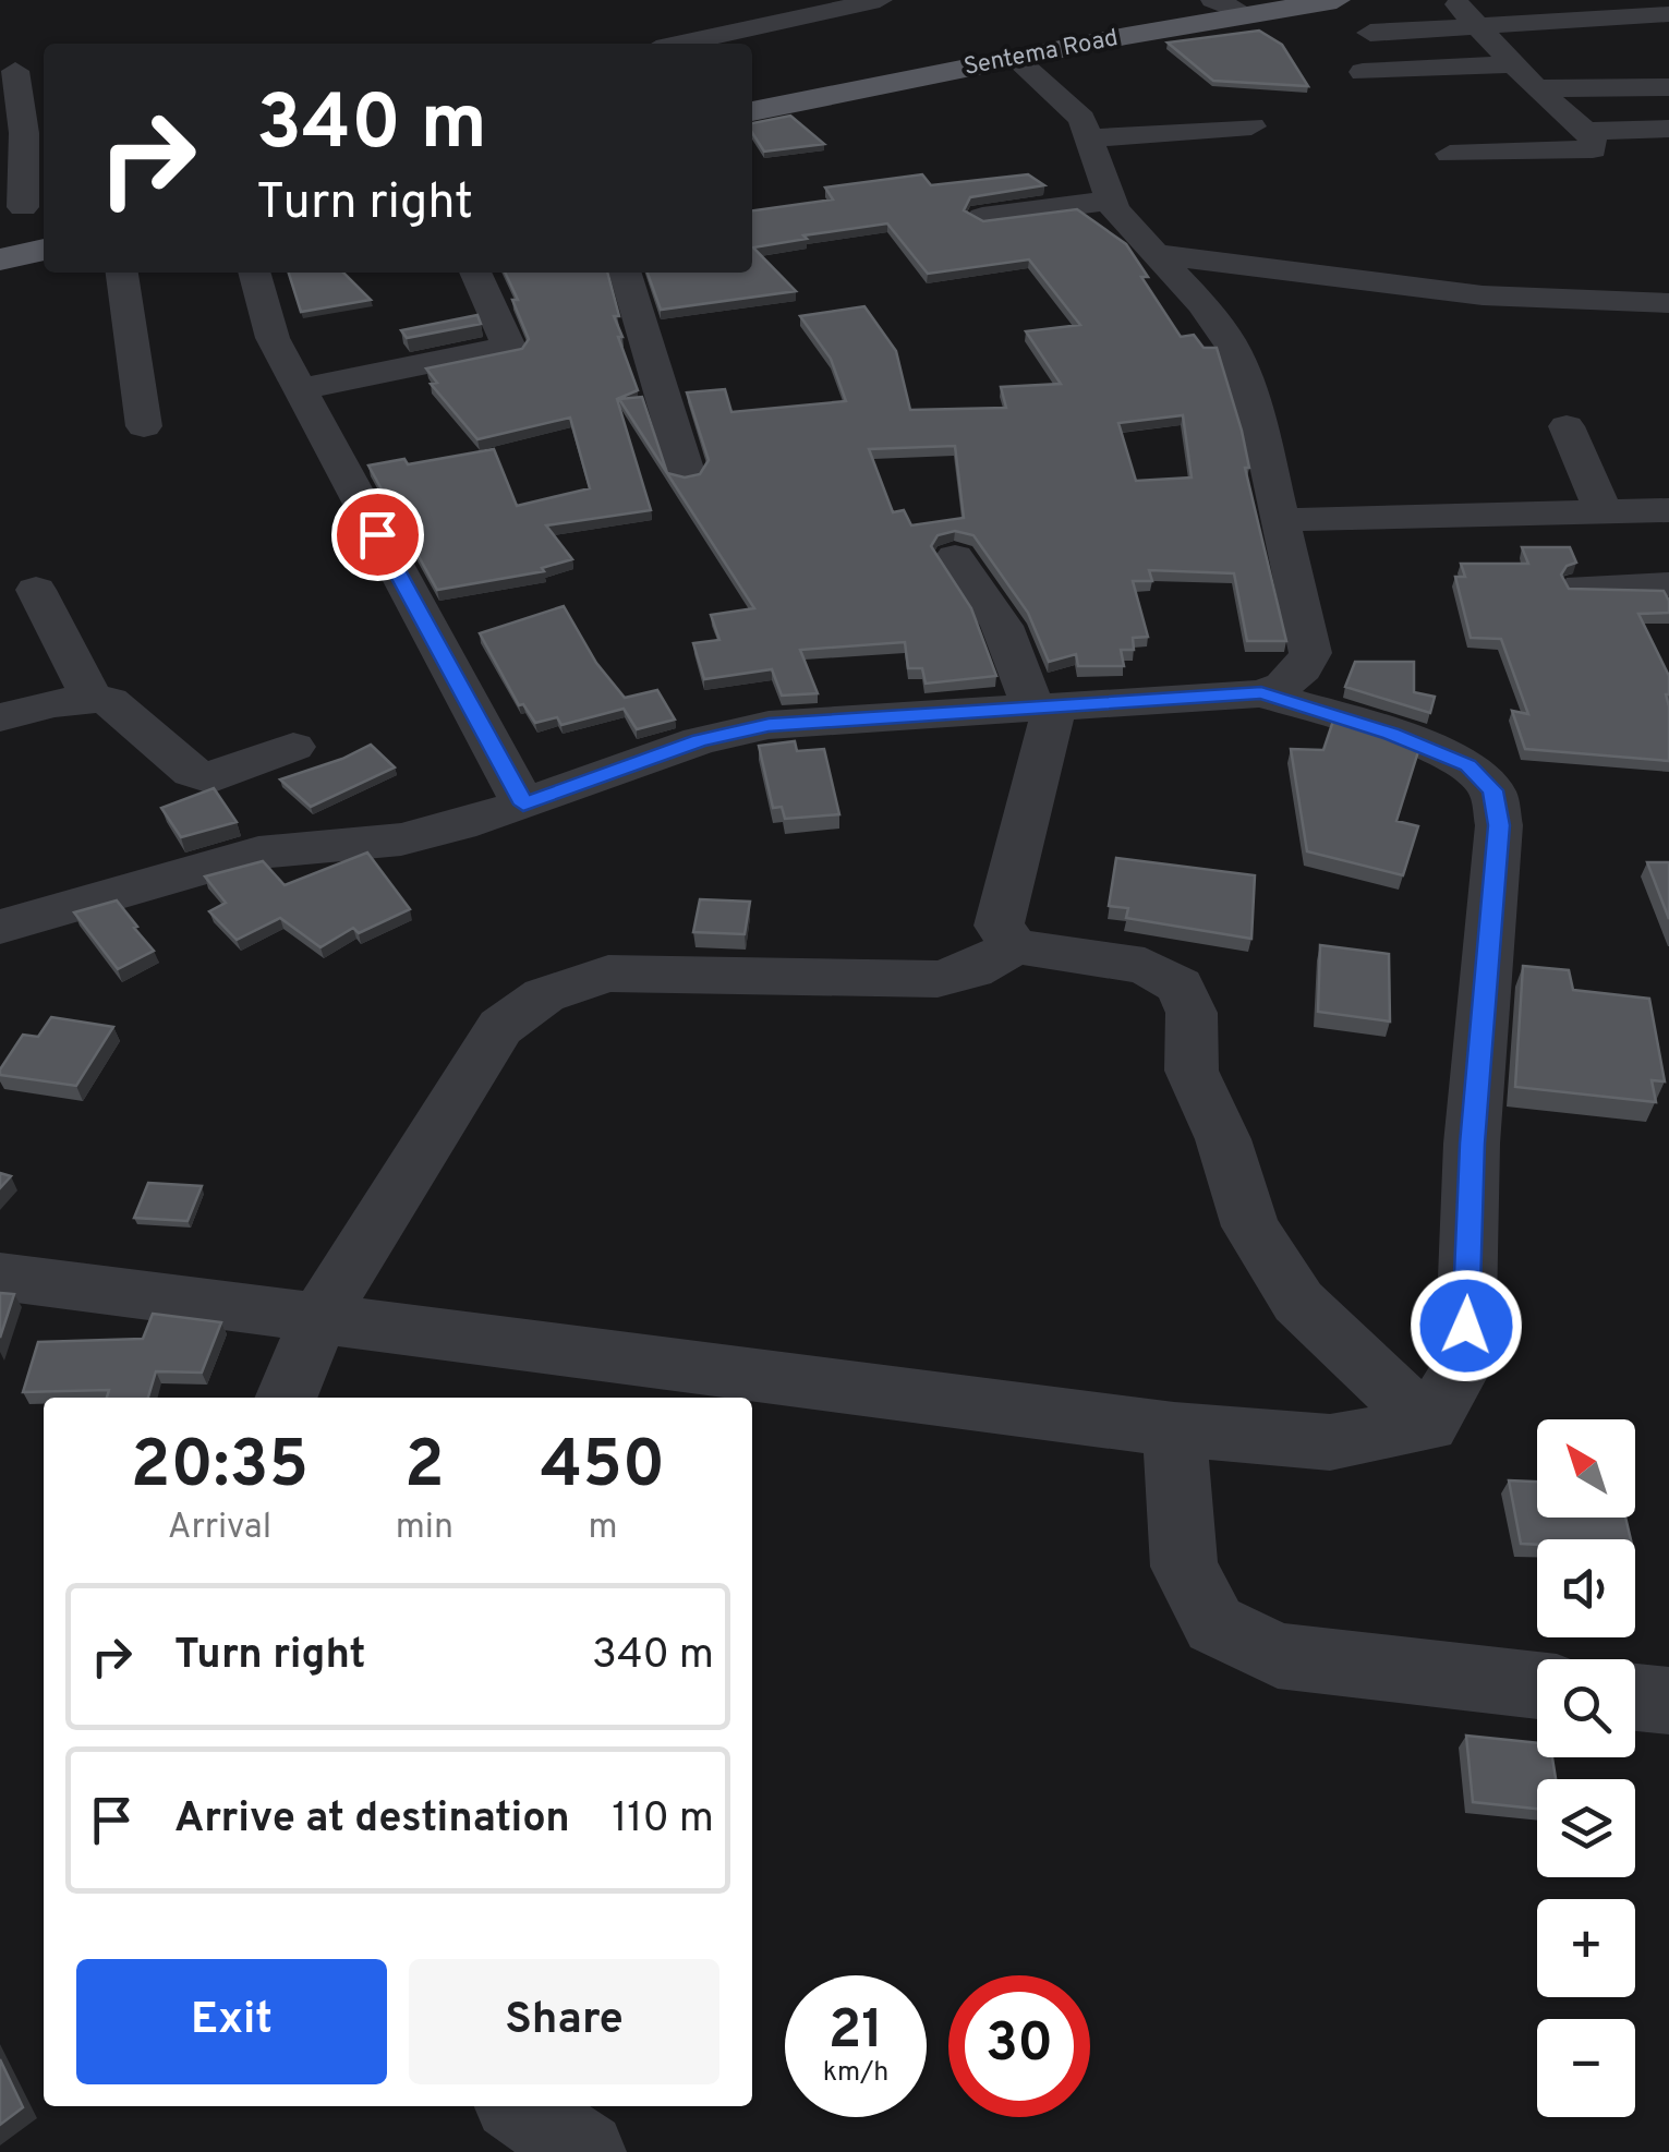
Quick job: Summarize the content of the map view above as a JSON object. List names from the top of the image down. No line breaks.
{"streets":{"main road":["Sentema Road"]},"north":"top left","page":{"turn":["340 m","Turn right"],"eta":["20:35","Arrival","2","min","450","m"],"map_buttons":["+","−"],"list":[{"name":"Turn right","value":"340 m"},{"name":"Arrive at destination","value":"110 m"}],"buttons":["Exit","Share"],"speed":"21 km/h","limit":"30"}}
